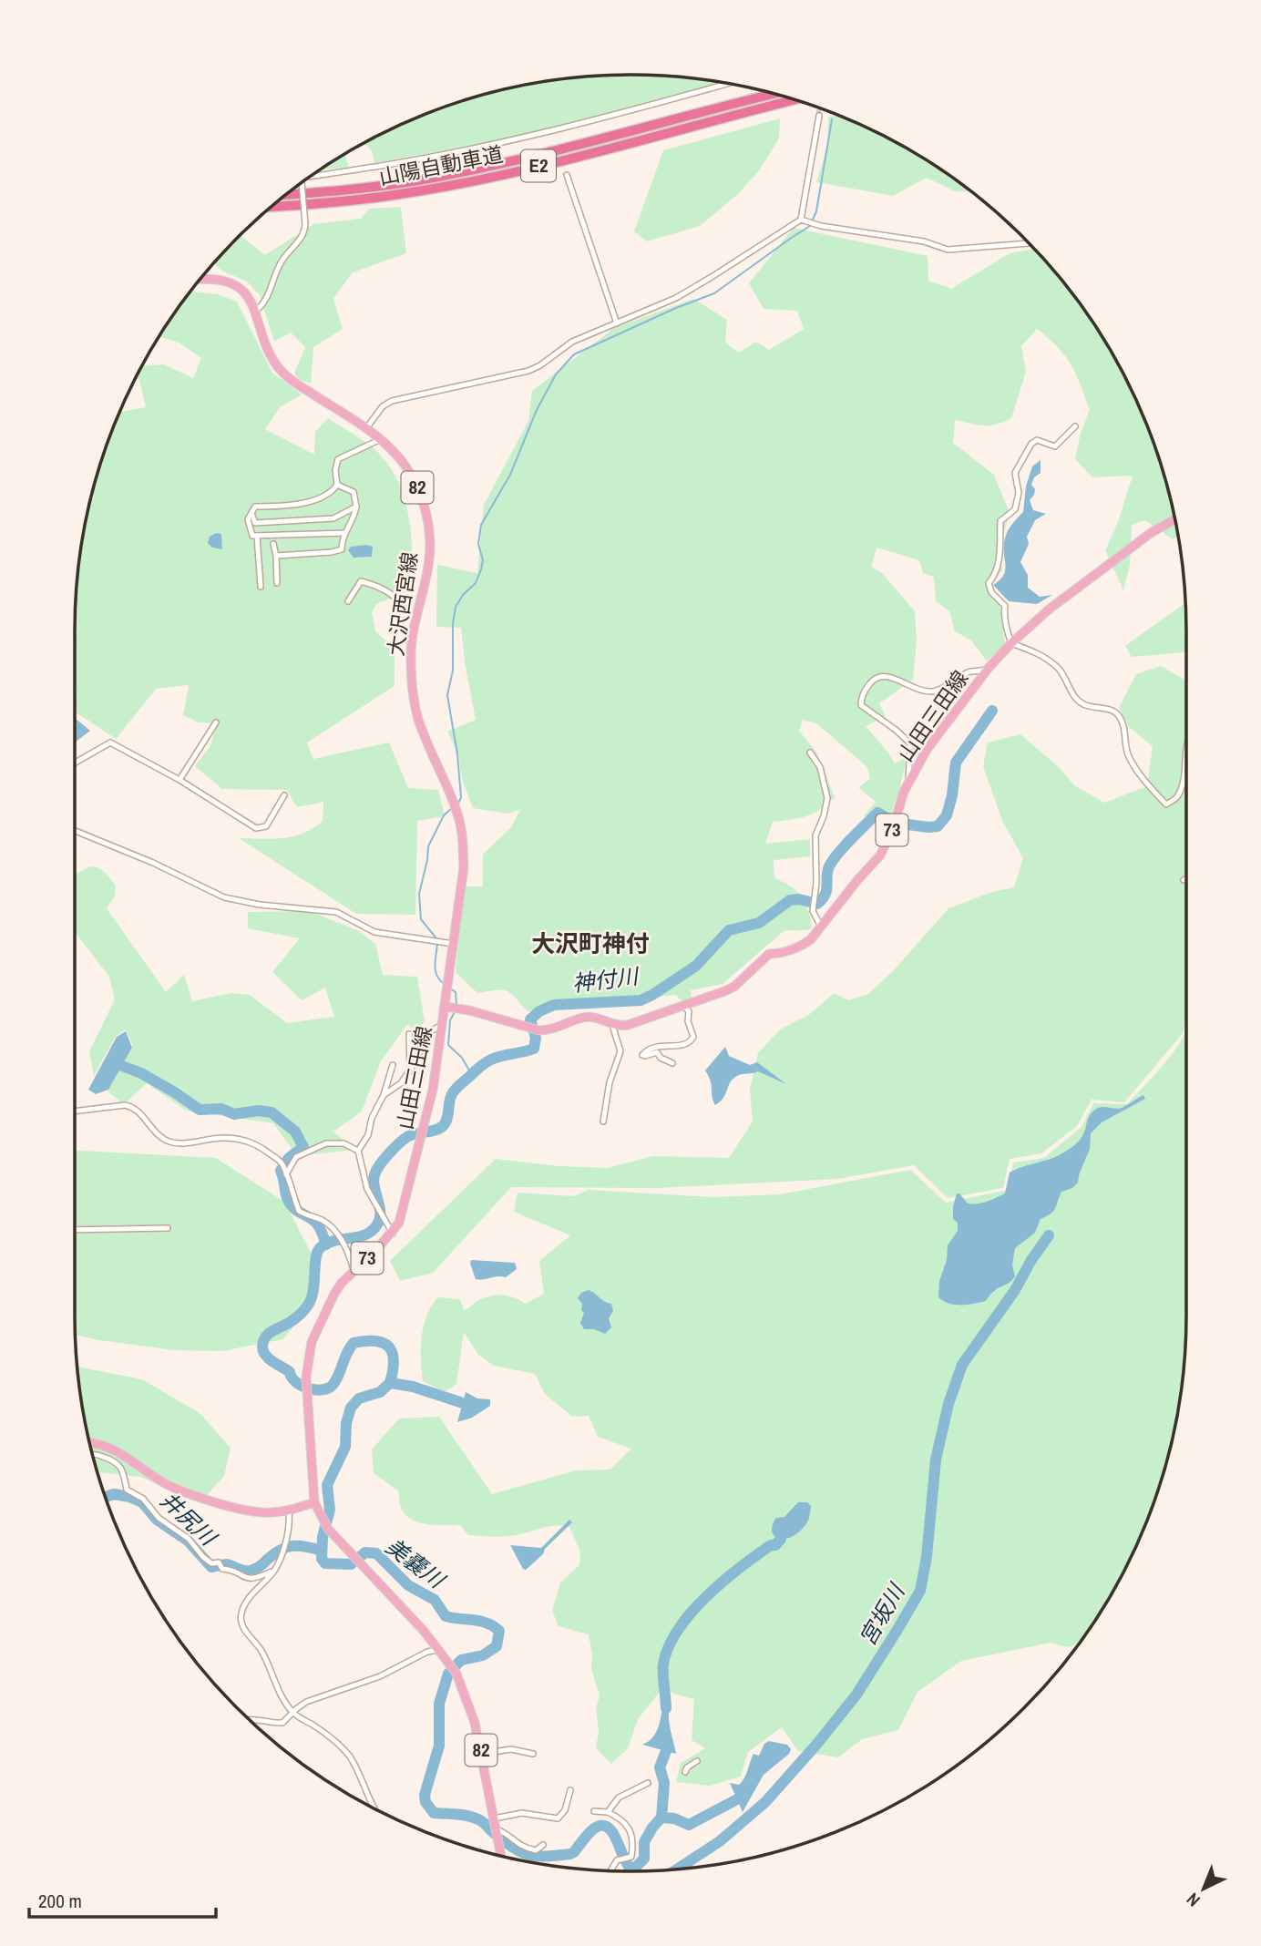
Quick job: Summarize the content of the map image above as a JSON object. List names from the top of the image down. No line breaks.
{"streets":{"highway":["山陽自動車道","E2"],"main road":["82","大沢西宮線","山田三田線","73"]},"crossings":[["82","山田三田線"],["大沢西宮線","山田三田線"]],"districts":["大沢町神付"],"water":["神付川","井尻川","美嚢川","宮坂川"],"scale_bar":"200 m","north":"bottom left"}
